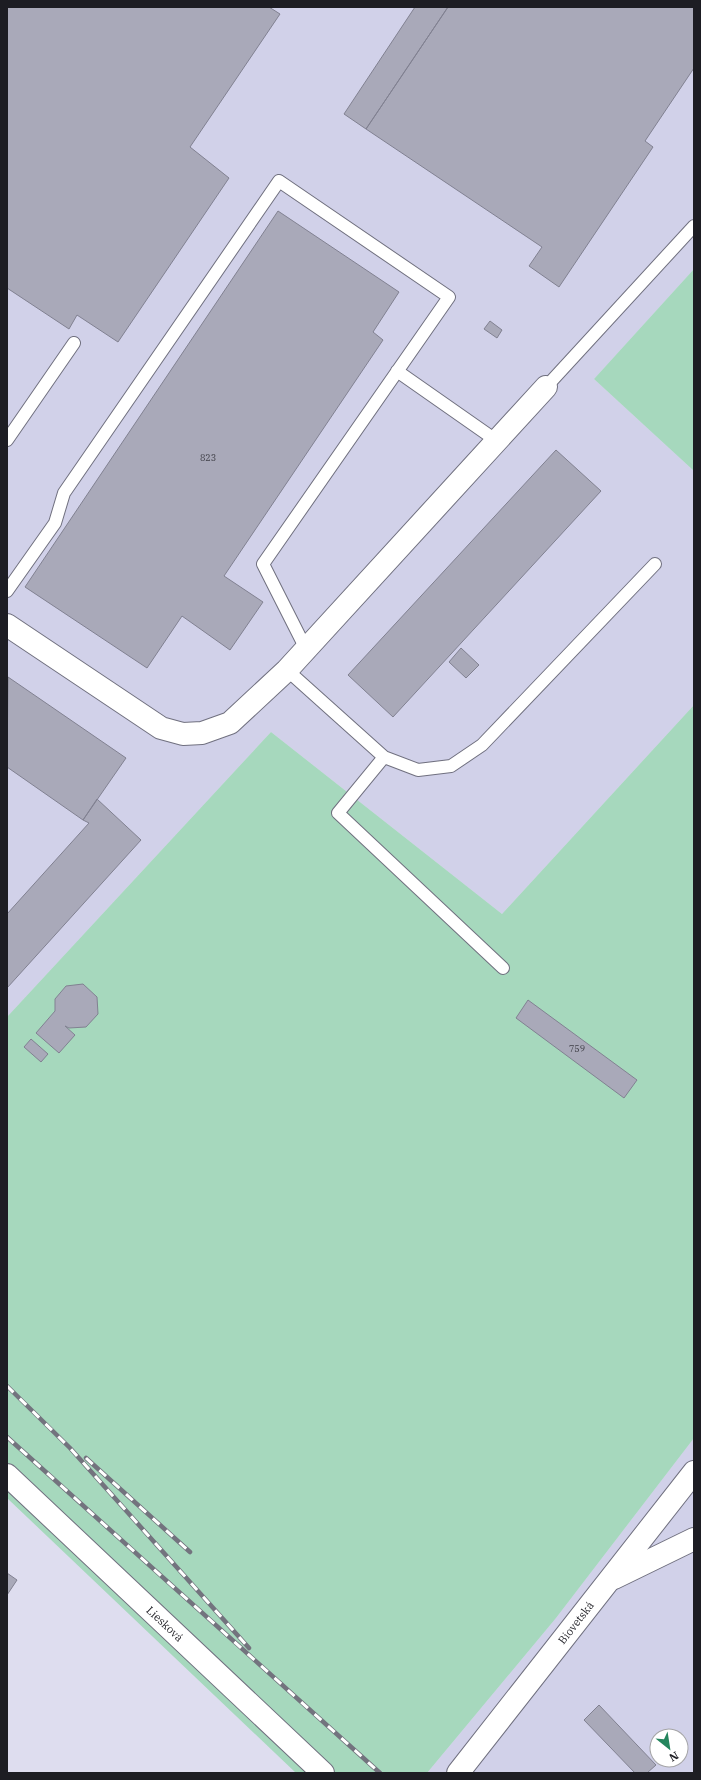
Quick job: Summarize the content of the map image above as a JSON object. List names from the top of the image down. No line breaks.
{"streets":{"street":["Biovetská","Liesková"]},"house_numbers":["823","759"],"north":"bottom right"}
